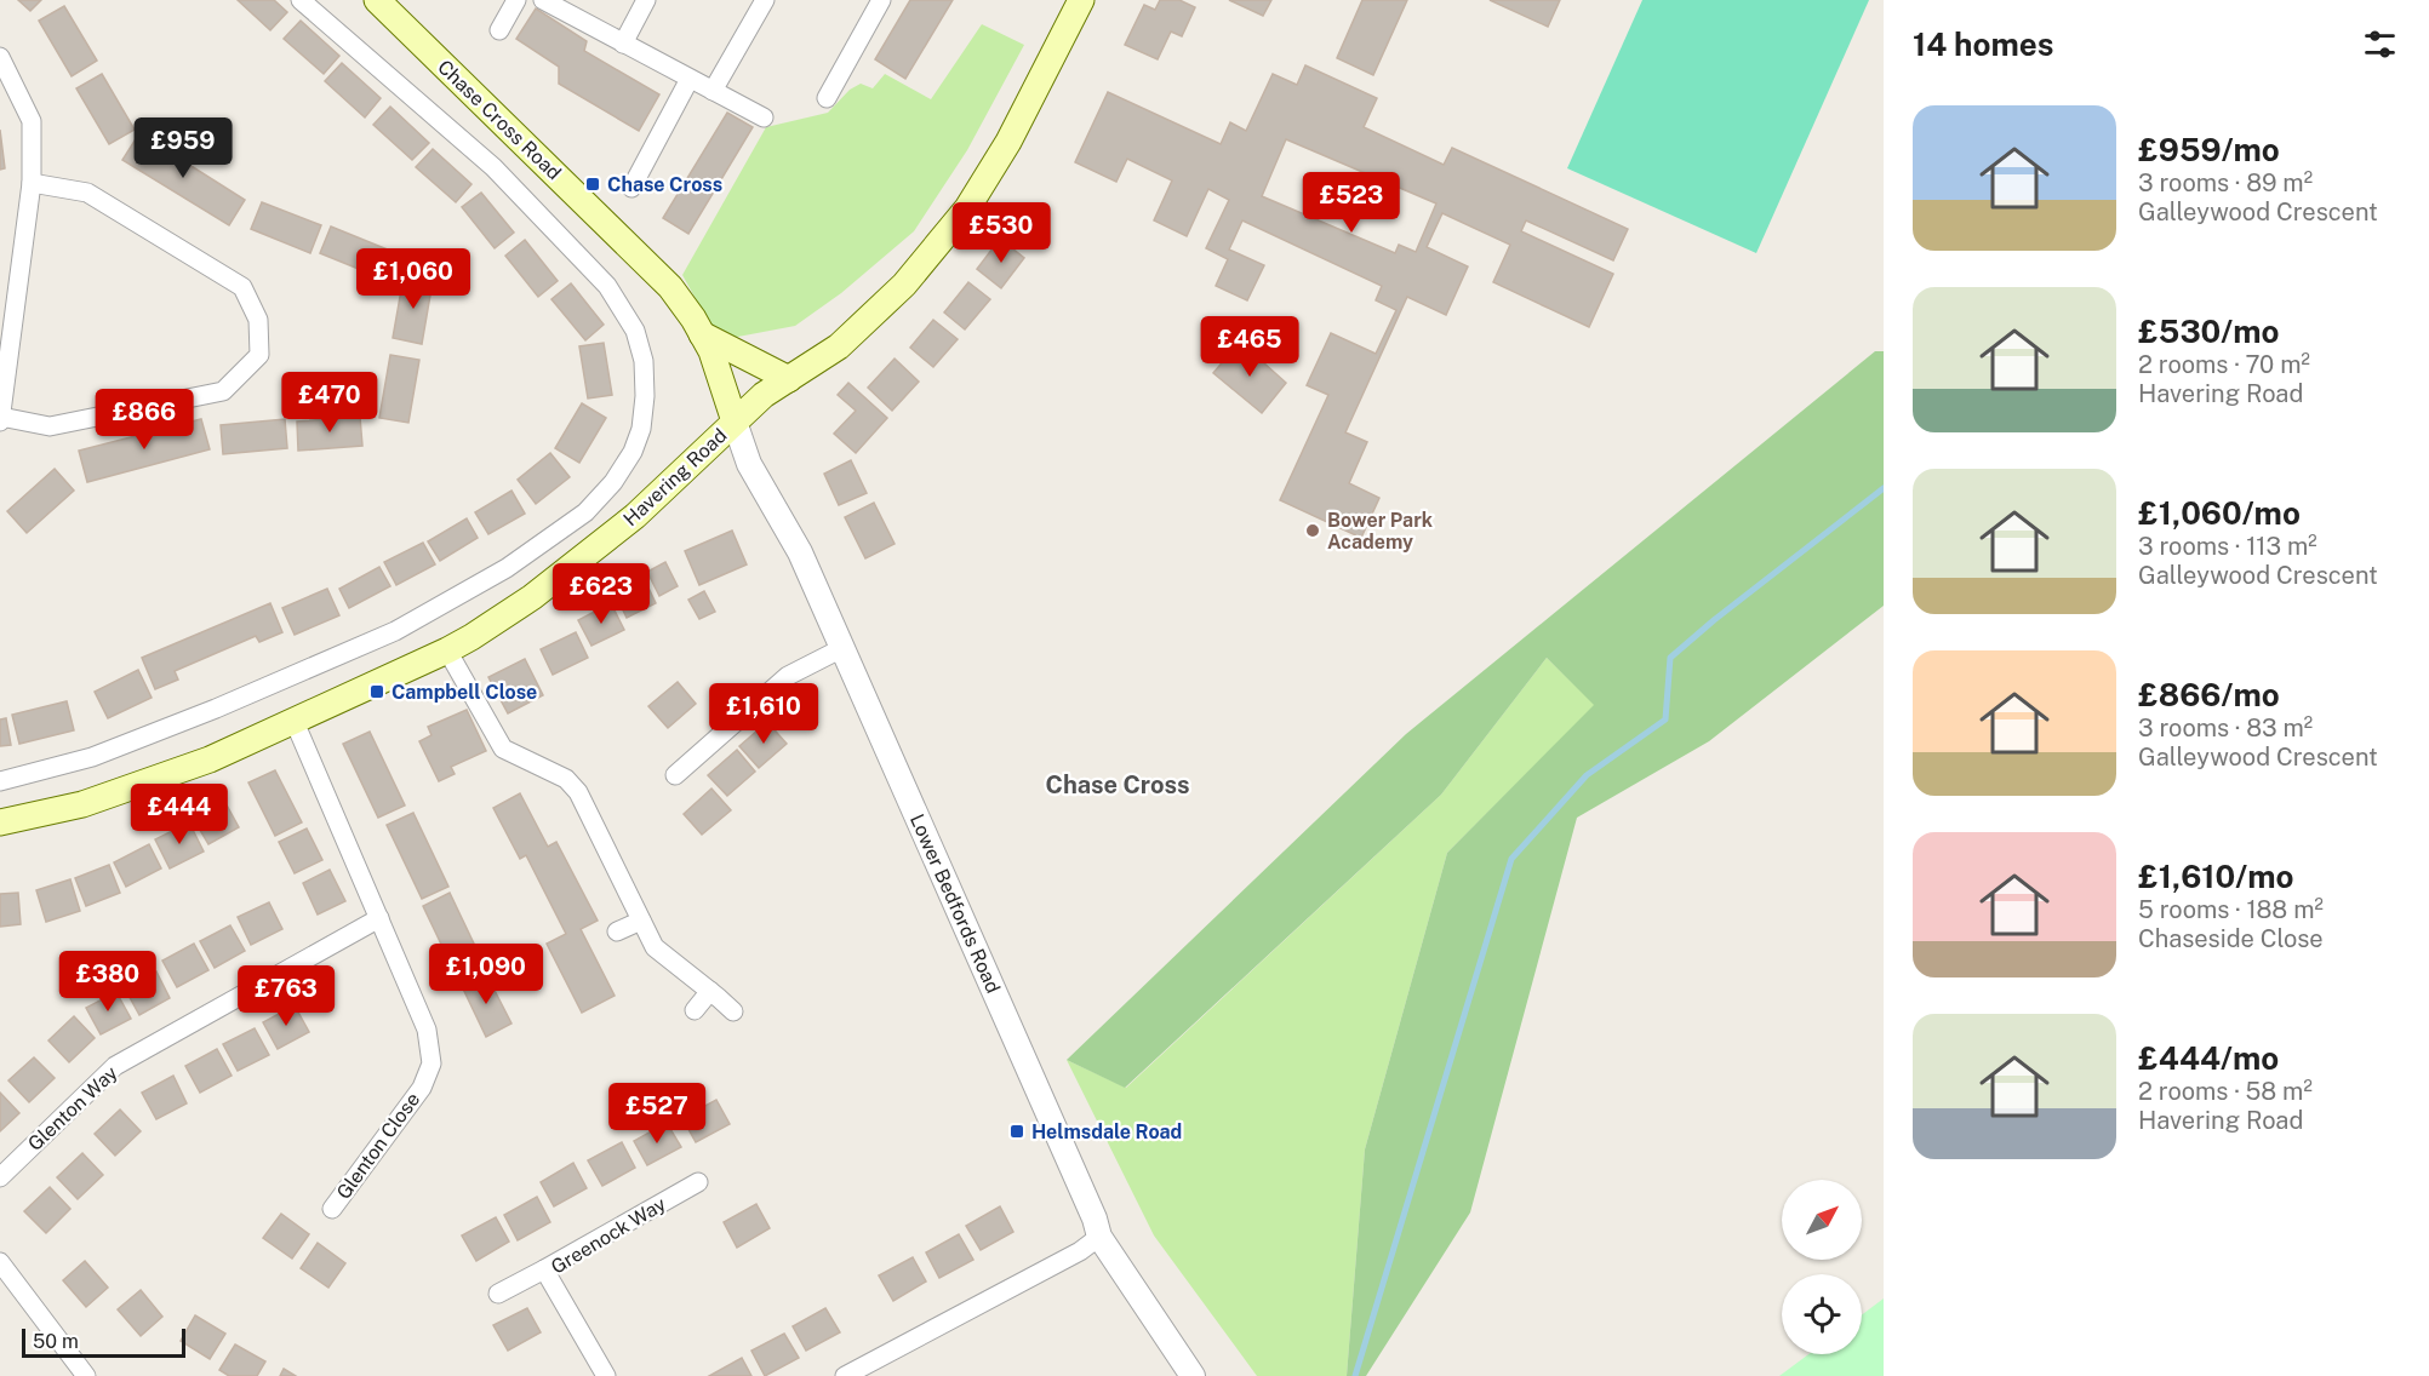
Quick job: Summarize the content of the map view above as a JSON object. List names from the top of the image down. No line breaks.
{"streets":{"main road":["Chase Cross Road","Havering Road"],"street":["Lower Bedfords Road","Glenton Way","Glenton Close","Greenock Way"]},"crossings":[["Chase Cross Road","Havering Road"],["Chase Cross Road","Lower Bedfords Road"],["Havering Road","Lower Bedfords Road"],["Havering Road","Glenton Close"],["Glenton Way","Glenton Close"]],"districts":["Chase Cross"],"places":{"transit":["Chase Cross","Campbell Close","Helmsdale Road"],"other":["Bower Park Academy"]},"scale_bar":"50 m","north":"top right","page":{"heading":"14 homes","list":[{"name":"£959/mo","note":"3 rooms · 89 m² · Galleywood Crescent"},{"name":"£530/mo","note":"2 rooms · 70 m² · Havering Road"},{"name":"£1,060/mo","note":"3 rooms · 113 m² · Galleywood Crescent"},{"name":"£866/mo","note":"3 rooms · 83 m² · Galleywood Crescent"},{"name":"£1,610/mo","note":"5 rooms · 188 m² · Chaseside Close"},{"name":"£444/mo","note":"2 rooms · 58 m² · Havering Road"}],"price":["£959","£523","£530","£1,060","£465","£470","£866","£623","£1,610","£444","£1,090","£380","£763","£527"],"scale":"50 m"}}
